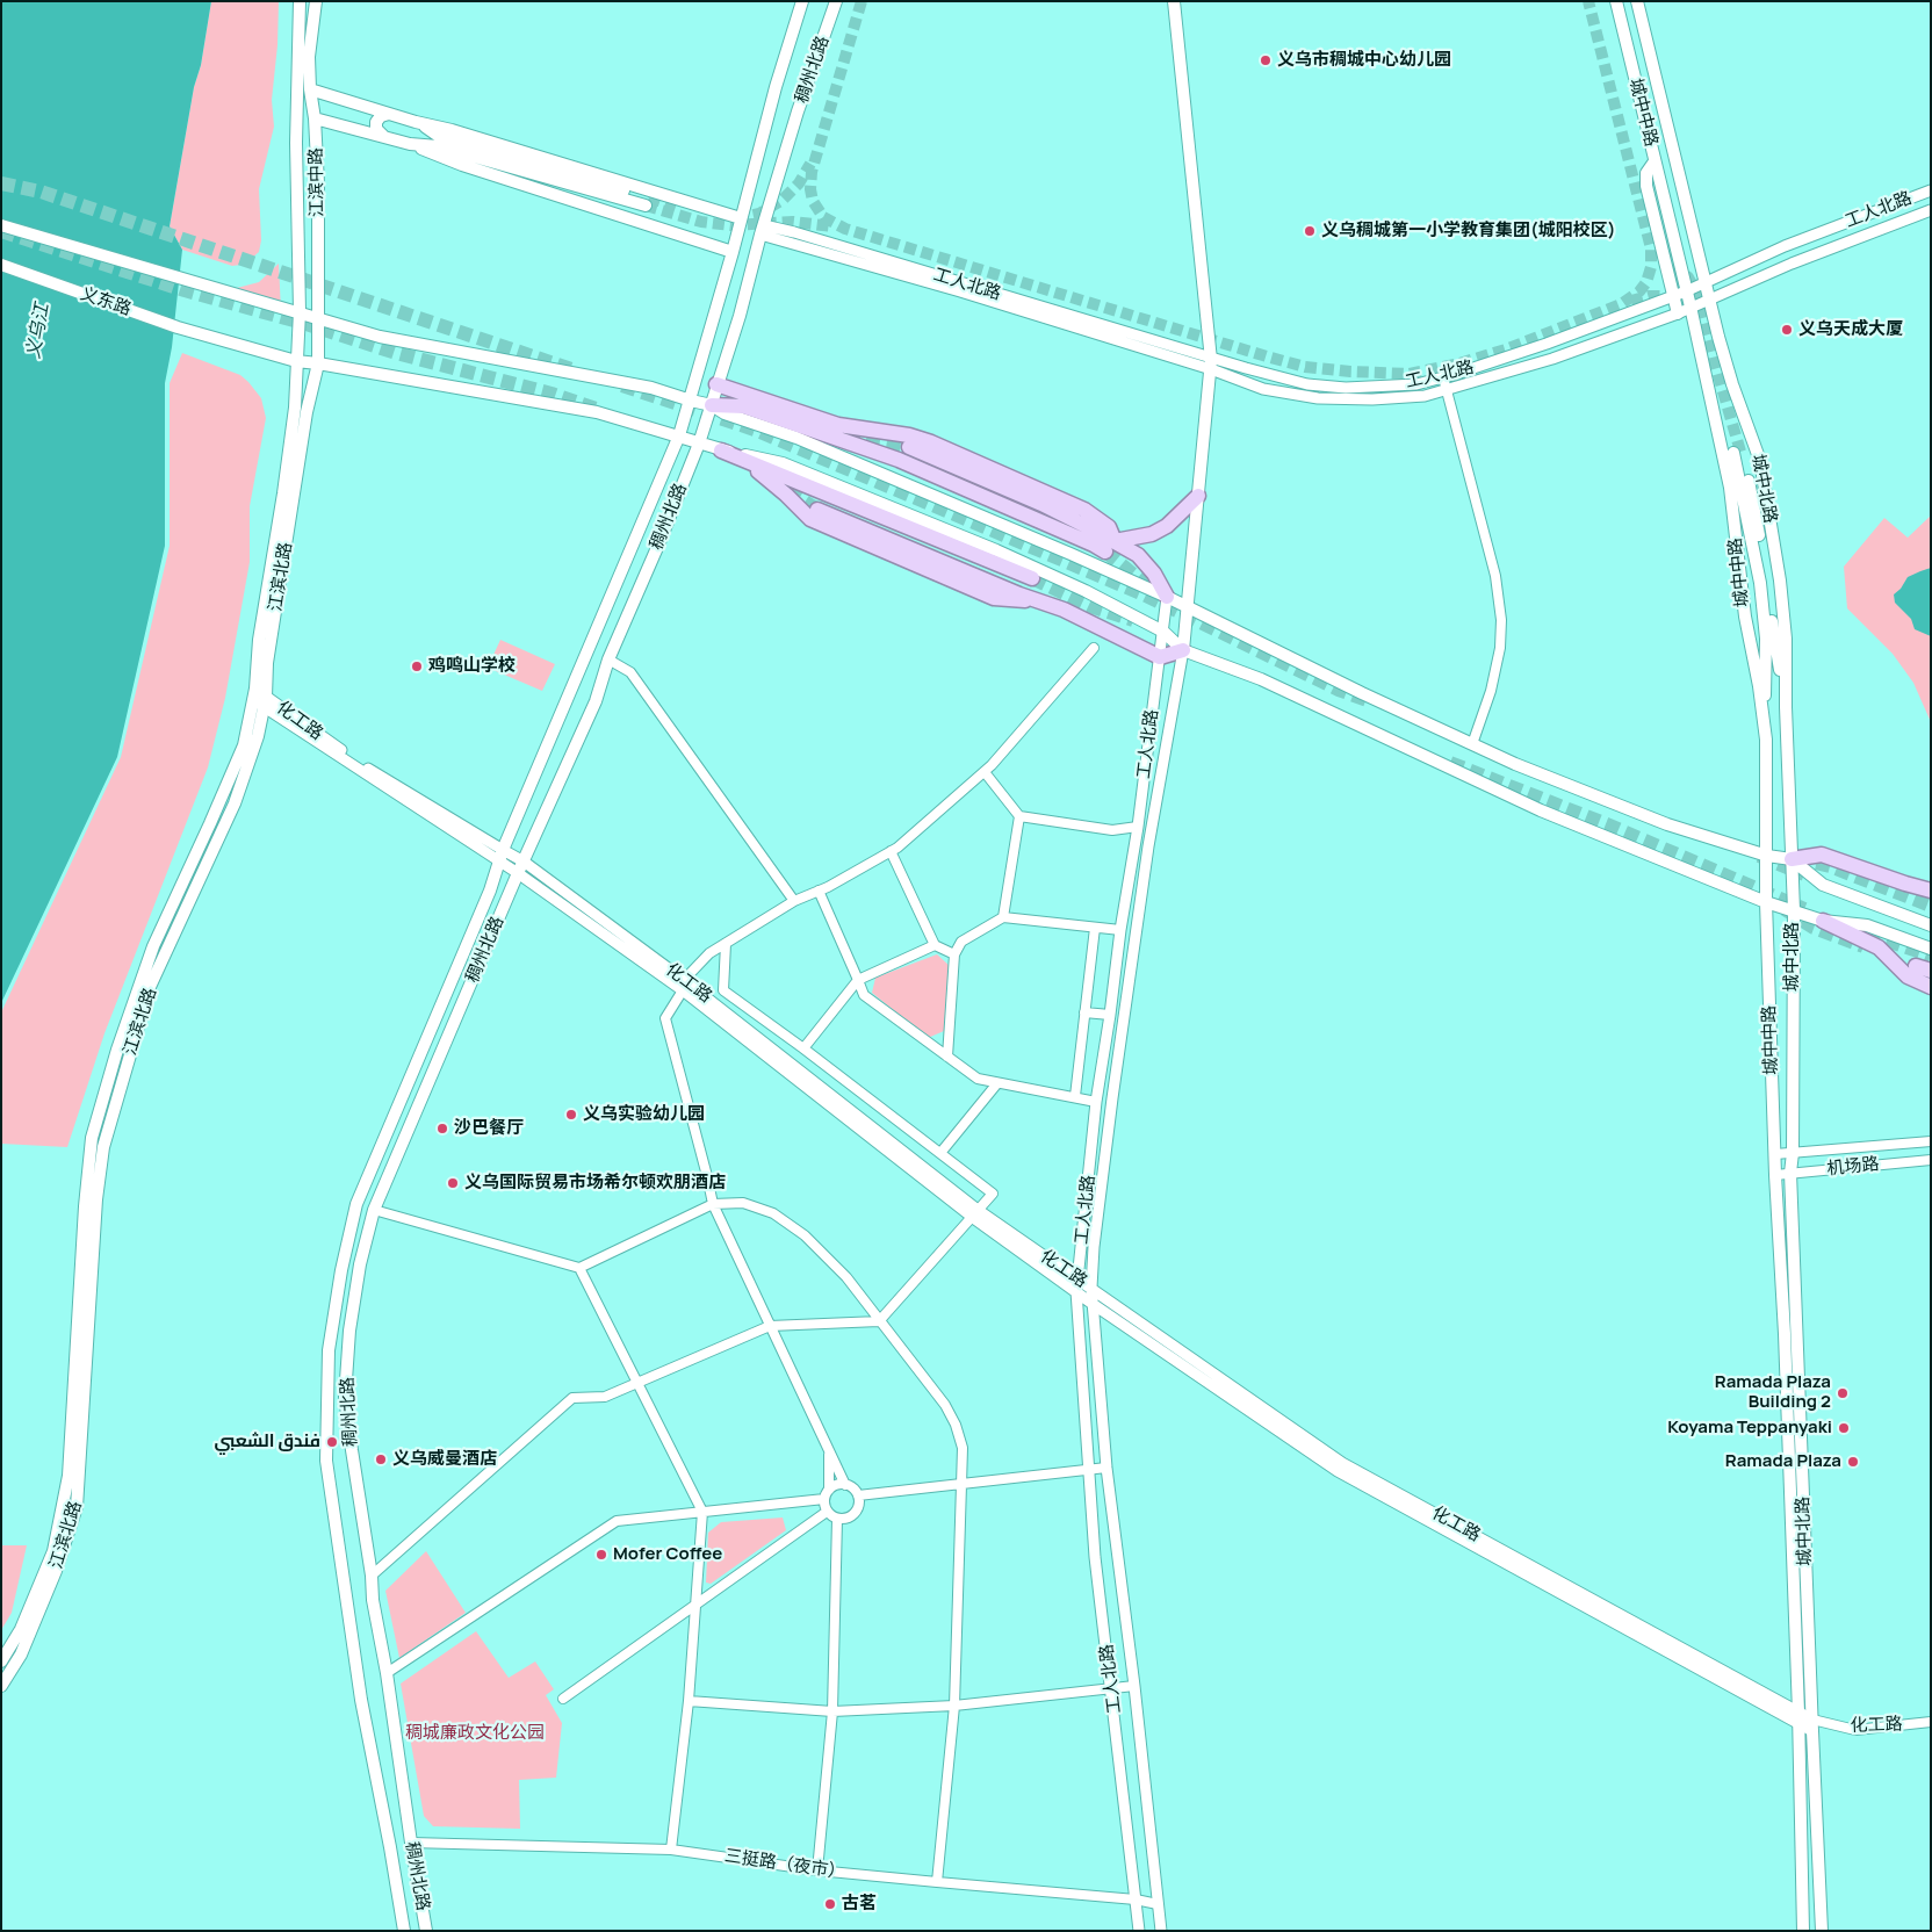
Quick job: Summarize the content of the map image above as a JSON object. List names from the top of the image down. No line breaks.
{"streets":{"main road":["稠州北路","城中中路","江滨中路","义东路","城中北路","江滨北路"],"street":["工人北路","化工路","机场路","三挺路（夜市）"]},"crossings":[["稠州北路","义东路"],["稠州北路","化工路"],["稠州北路","三挺路（夜市）"],["城中中路","工人北路"],["城中中路","城中北路"],["城中中路","机场路"],["江滨中路","义东路"],["江滨中路","江滨北路"],["工人北路","义东路"],["工人北路","城中北路"],["工人北路","化工路"],["工人北路","三挺路（夜市）"],["义东路","江滨北路"],["城中北路","化工路"],["城中北路","机场路"],["江滨北路","化工路"]],"water":["义乌江"],"parks":["稠城廉政文化公园"],"places":["义乌市稠城中心幼儿园","义乌稠城第一小学教育集团(城阳校区)","义乌天成大厦","鸡鸣山学校","义乌实验幼儿园","沙巴餐厅","义乌国际贸易市场希尔顿欢朋酒店","Ramada Plaza Building 2","Koyama Teppanyaki","فندق الشعبي","义乌威曼酒店","Ramada Plaza","Mofer Coffee","古茗"]}
